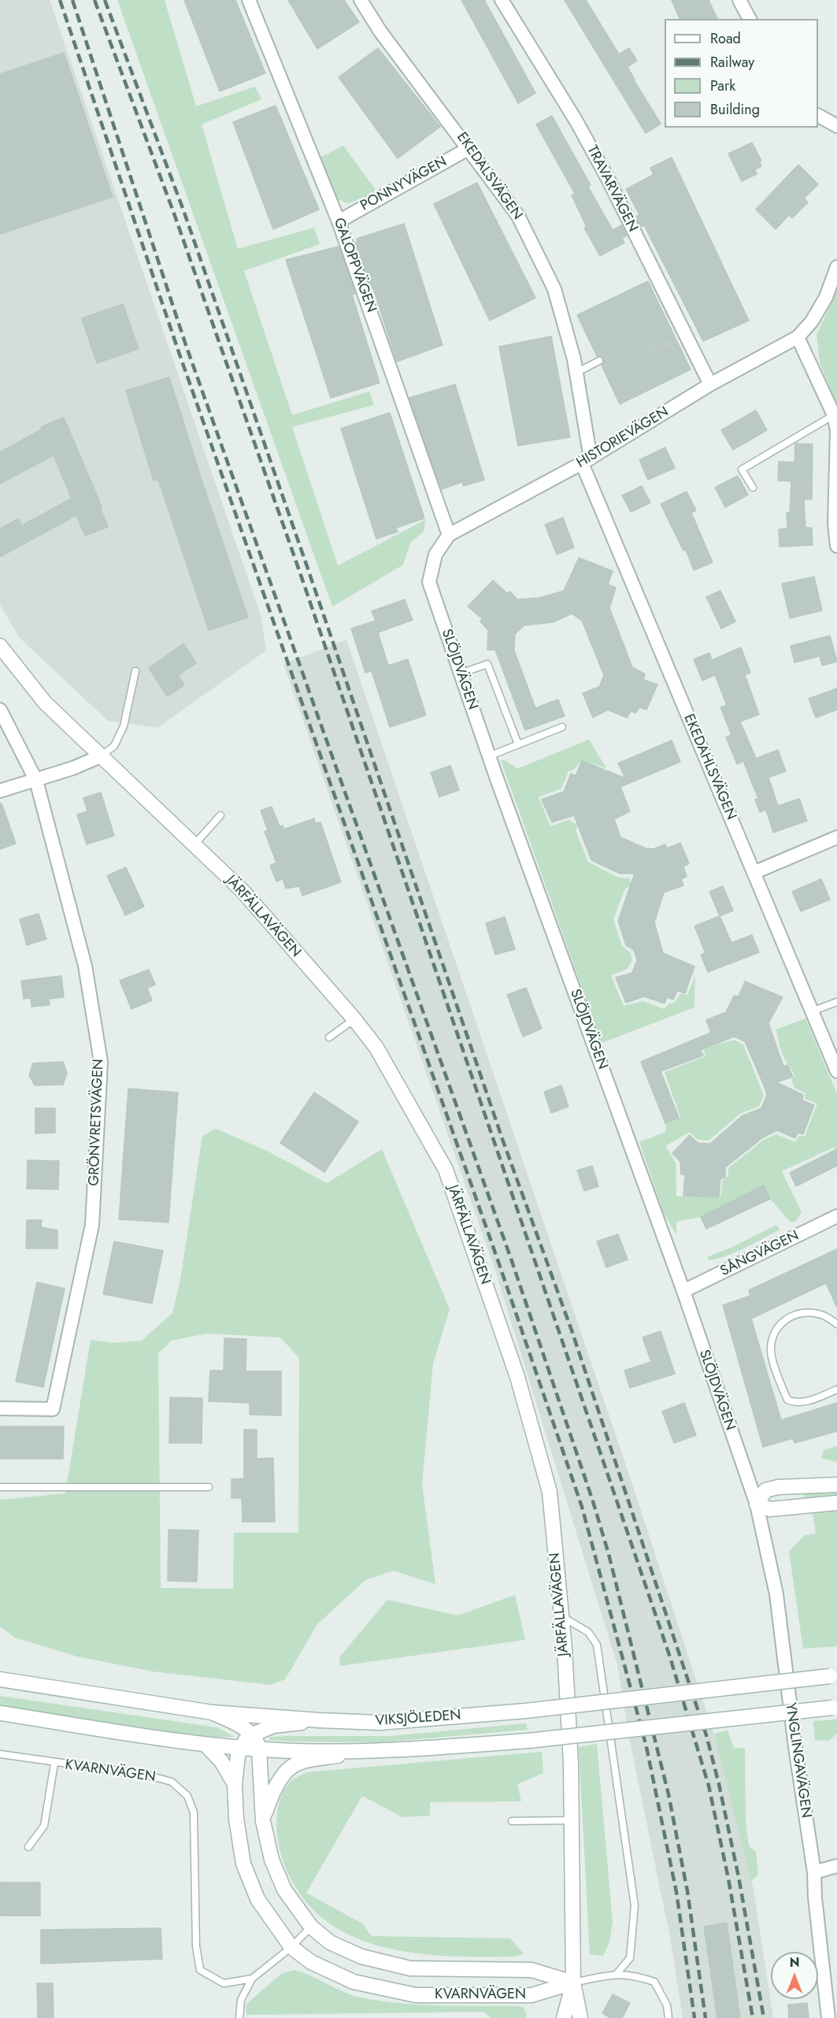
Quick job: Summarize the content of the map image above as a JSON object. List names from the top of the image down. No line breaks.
{"streets":{"street":["EKEDALSVÄGEN","PONNYVÄGEN","TRAVARVÄGEN","GALOPPVÄGEN","HISTORIEVÄGEN","SLÖJDVÄGEN","EKEDAHLSVÄGEN","JÄRFÄLLAVÄGEN","GRÖNVRETSVÄGEN","SÅNGVÄGEN","VIKSJÖLEDEN","YNGLINGAVÄGEN","KVARNVÄGEN"]},"crossings":[["EKEDALSVÄGEN","PONNYVÄGEN"],["EKEDALSVÄGEN","HISTORIEVÄGEN"],["EKEDALSVÄGEN","EKEDAHLSVÄGEN"],["PONNYVÄGEN","GALOPPVÄGEN"],["TRAVARVÄGEN","HISTORIEVÄGEN"],["GALOPPVÄGEN","HISTORIEVÄGEN"],["HISTORIEVÄGEN","SLÖJDVÄGEN"],["HISTORIEVÄGEN","EKEDAHLSVÄGEN"],["SLÖJDVÄGEN","SÅNGVÄGEN"],["SLÖJDVÄGEN","YNGLINGAVÄGEN"],["JÄRFÄLLAVÄGEN","KVARNVÄGEN"],["VIKSJÖLEDEN","KVARNVÄGEN"]],"legend":["Road","Railway","Park","Building"],"north":"top"}
